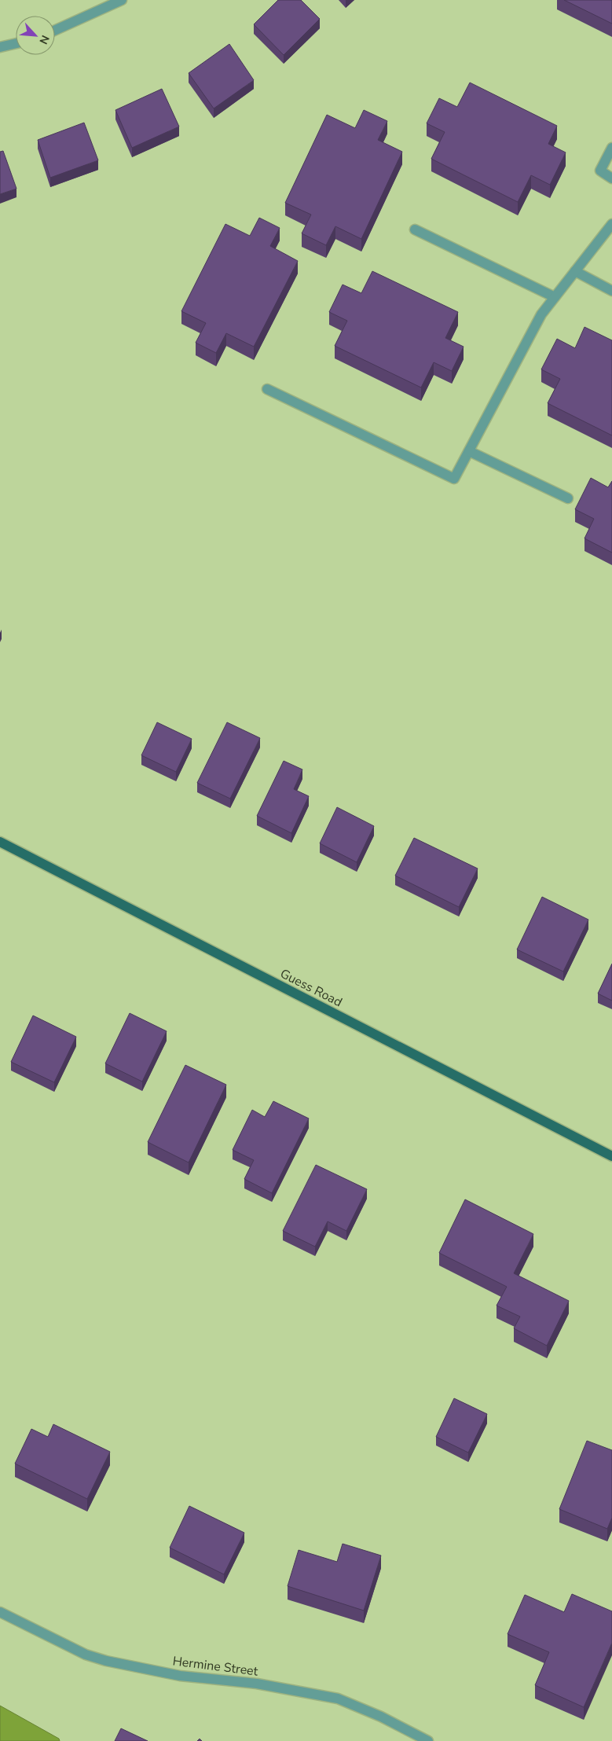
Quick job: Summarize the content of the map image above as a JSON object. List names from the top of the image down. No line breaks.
{"streets":{"main road":["Guess Road"],"street":["Hermine Street"]},"north":"bottom right"}
